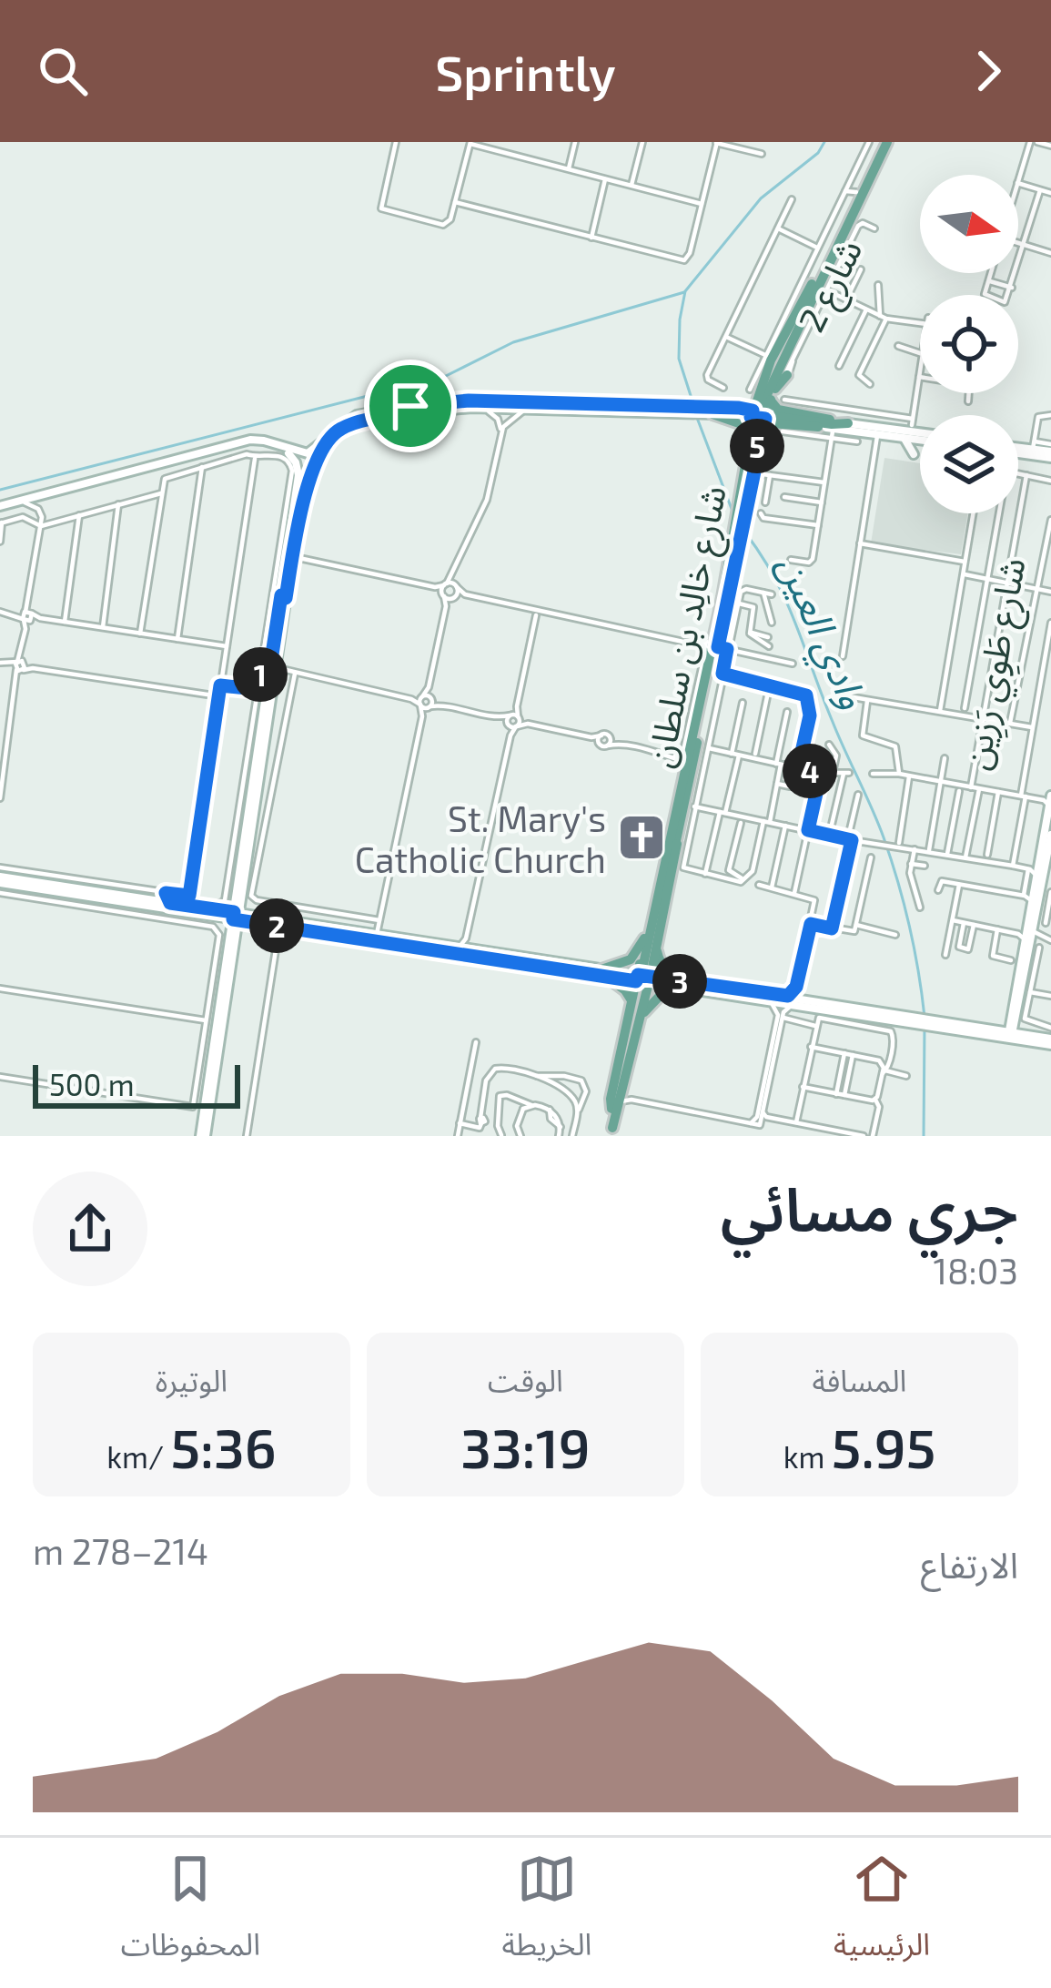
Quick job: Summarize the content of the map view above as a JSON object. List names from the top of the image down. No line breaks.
{"streets":{"main road":["شارع خالِد بن سلطان"],"street":["شارع 2","شارع طَوِي رَزِين"]},"crossings":[["شارع 2","شارع خالِد بن سلطان"]],"water":["وادي العين"],"places":{"church":["St. Mary's Catholic Church"]},"scale_bar":"500 m","north":"right","page":{"header":"Sprintly","pins":["5","1","4","2","3"],"scale":"500 m","heading":["جري مسائي","18:03"],"stats":[["المسافة","5.95 km"],["الوقت","33:19"],["الوتيرة","5:36 /km"]],"chart":["الارتفاع","214–278 m"],"tabs":["الرئيسية","الخريطة","المحفوظات"]}}
